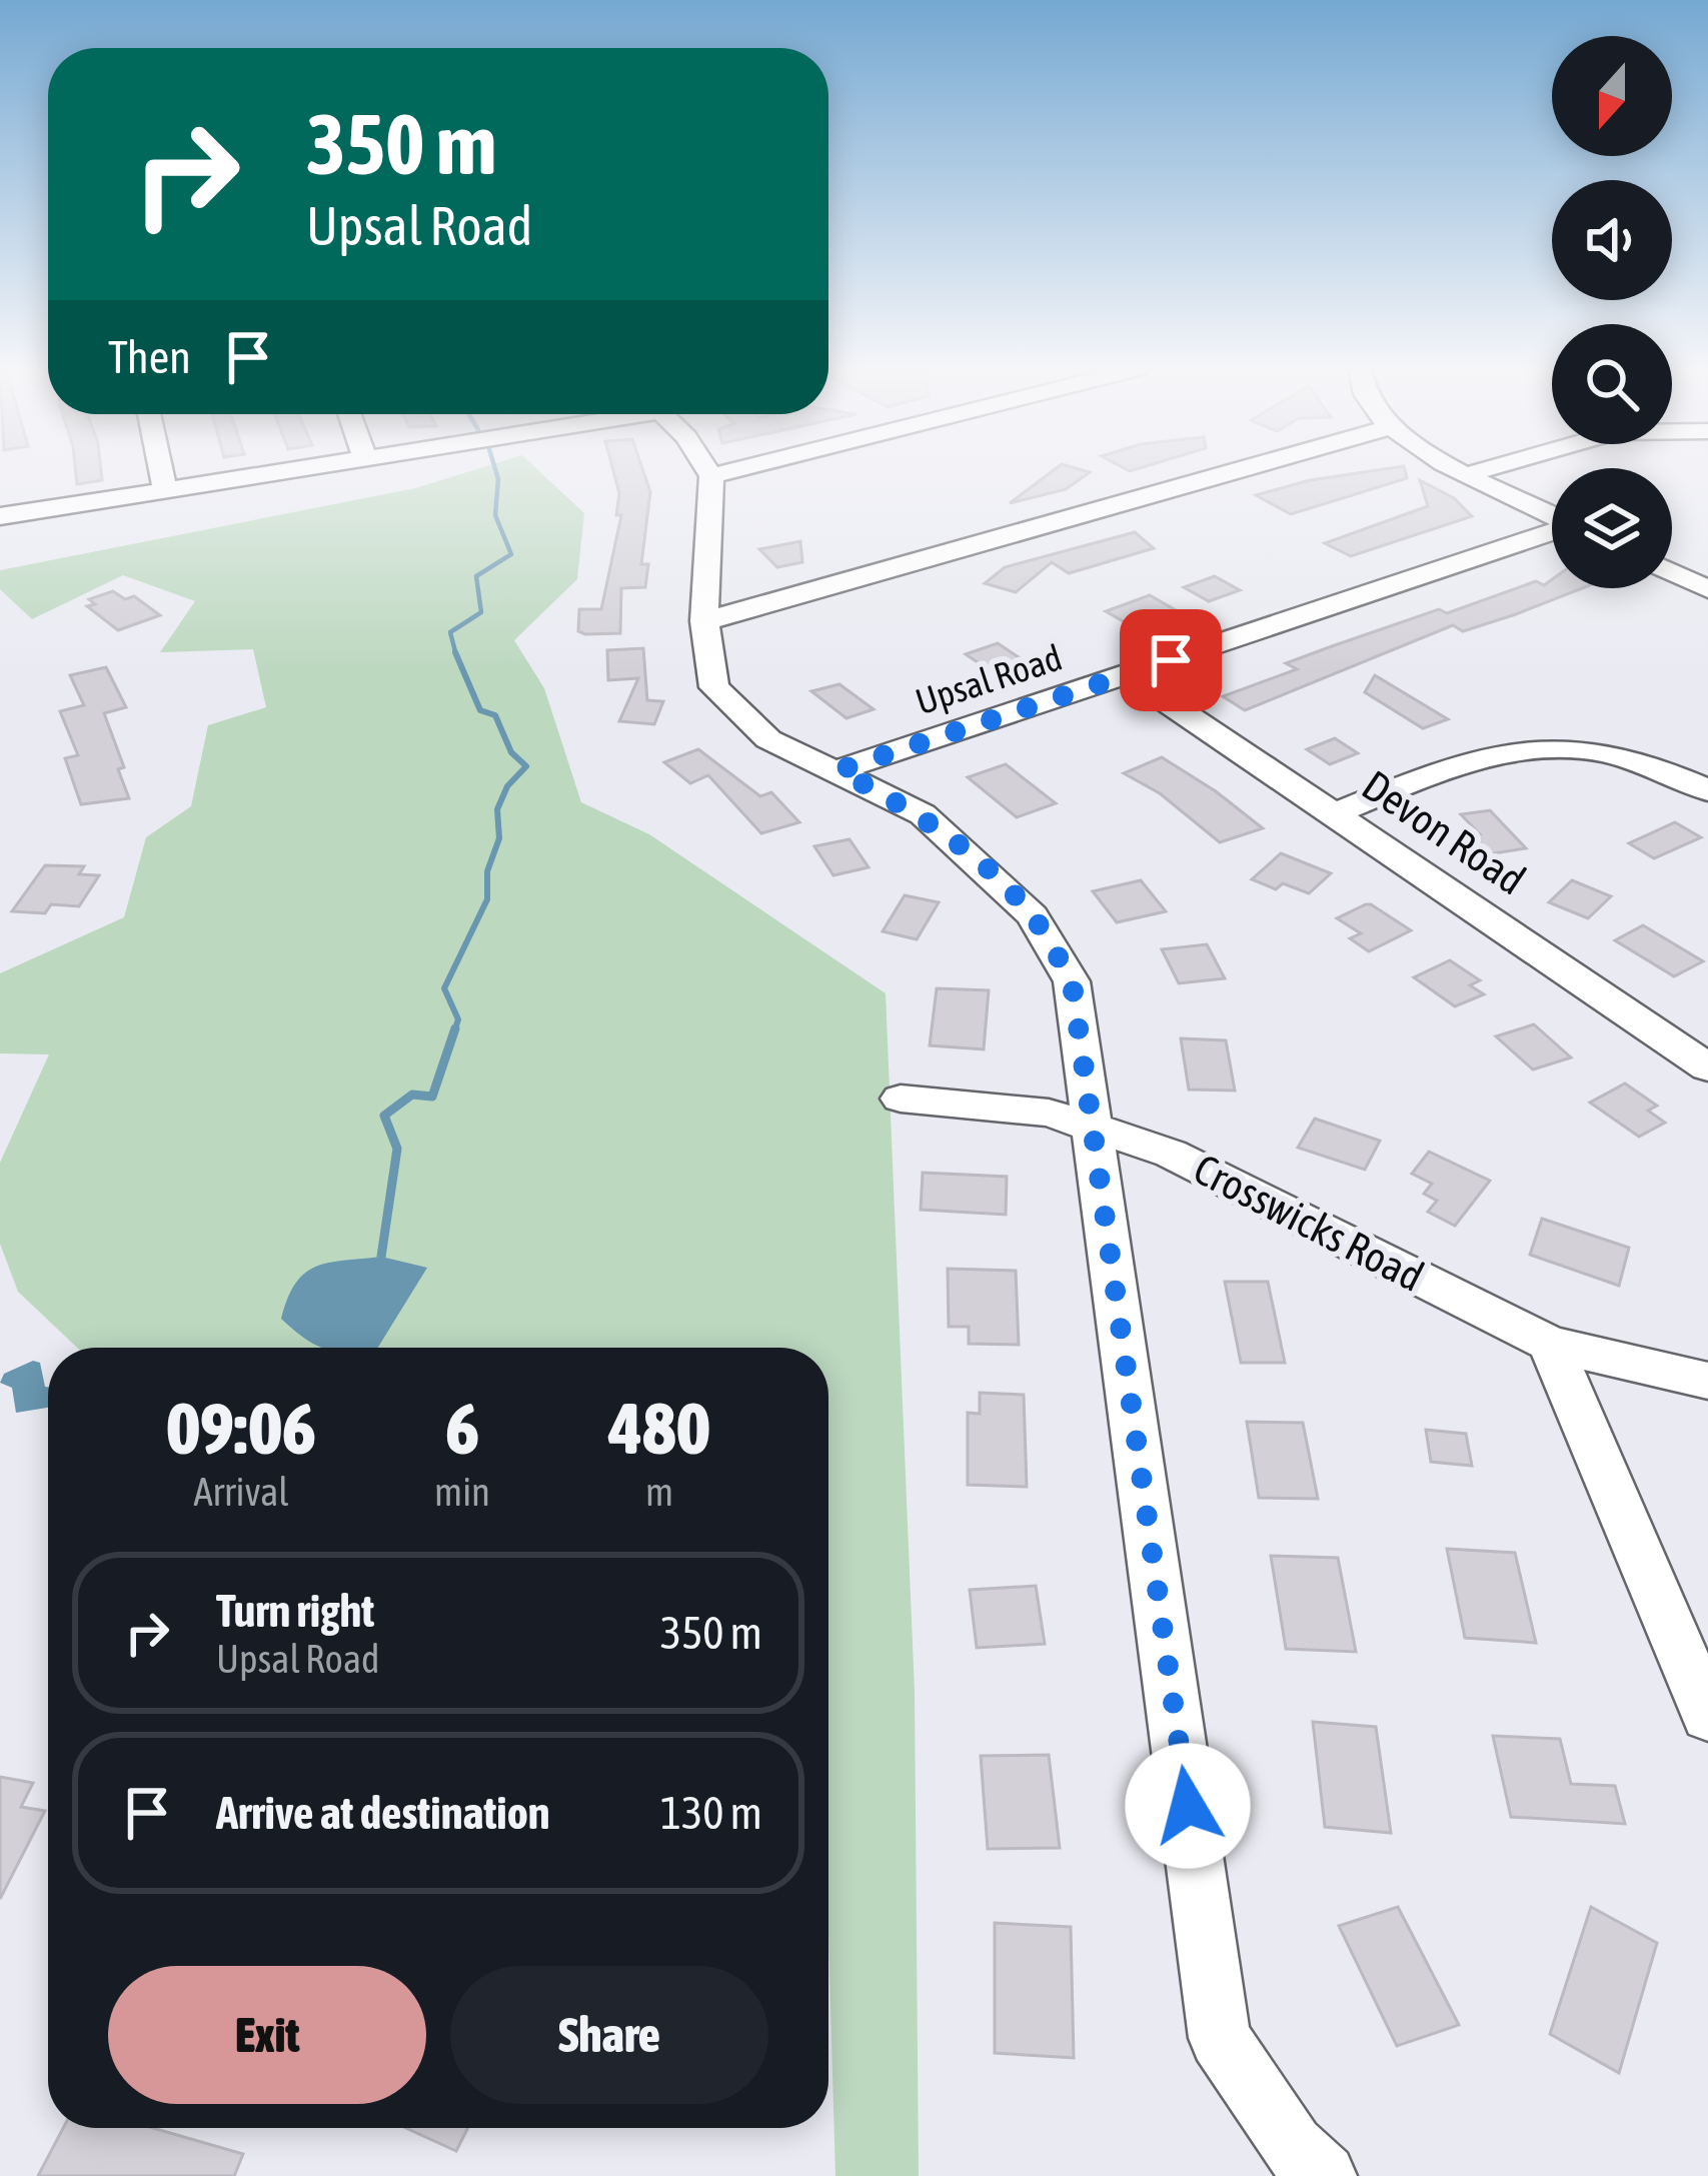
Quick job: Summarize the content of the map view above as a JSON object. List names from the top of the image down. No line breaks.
{"streets":{"street":["Upsal Road","Devon Road","Crosswicks Road"]},"crossings":[["Upsal Road","Devon Road"]],"north":"bottom","page":{"turn":["350 m","Upsal Road"],"then":"Then","eta":["09:06","Arrival","6","min","480","m"],"list":[{"name":"Turn right","note":"Upsal Road","value":"350 m"},{"name":"Arrive at destination","value":"130 m"}],"buttons":["Exit","Share"]}}
